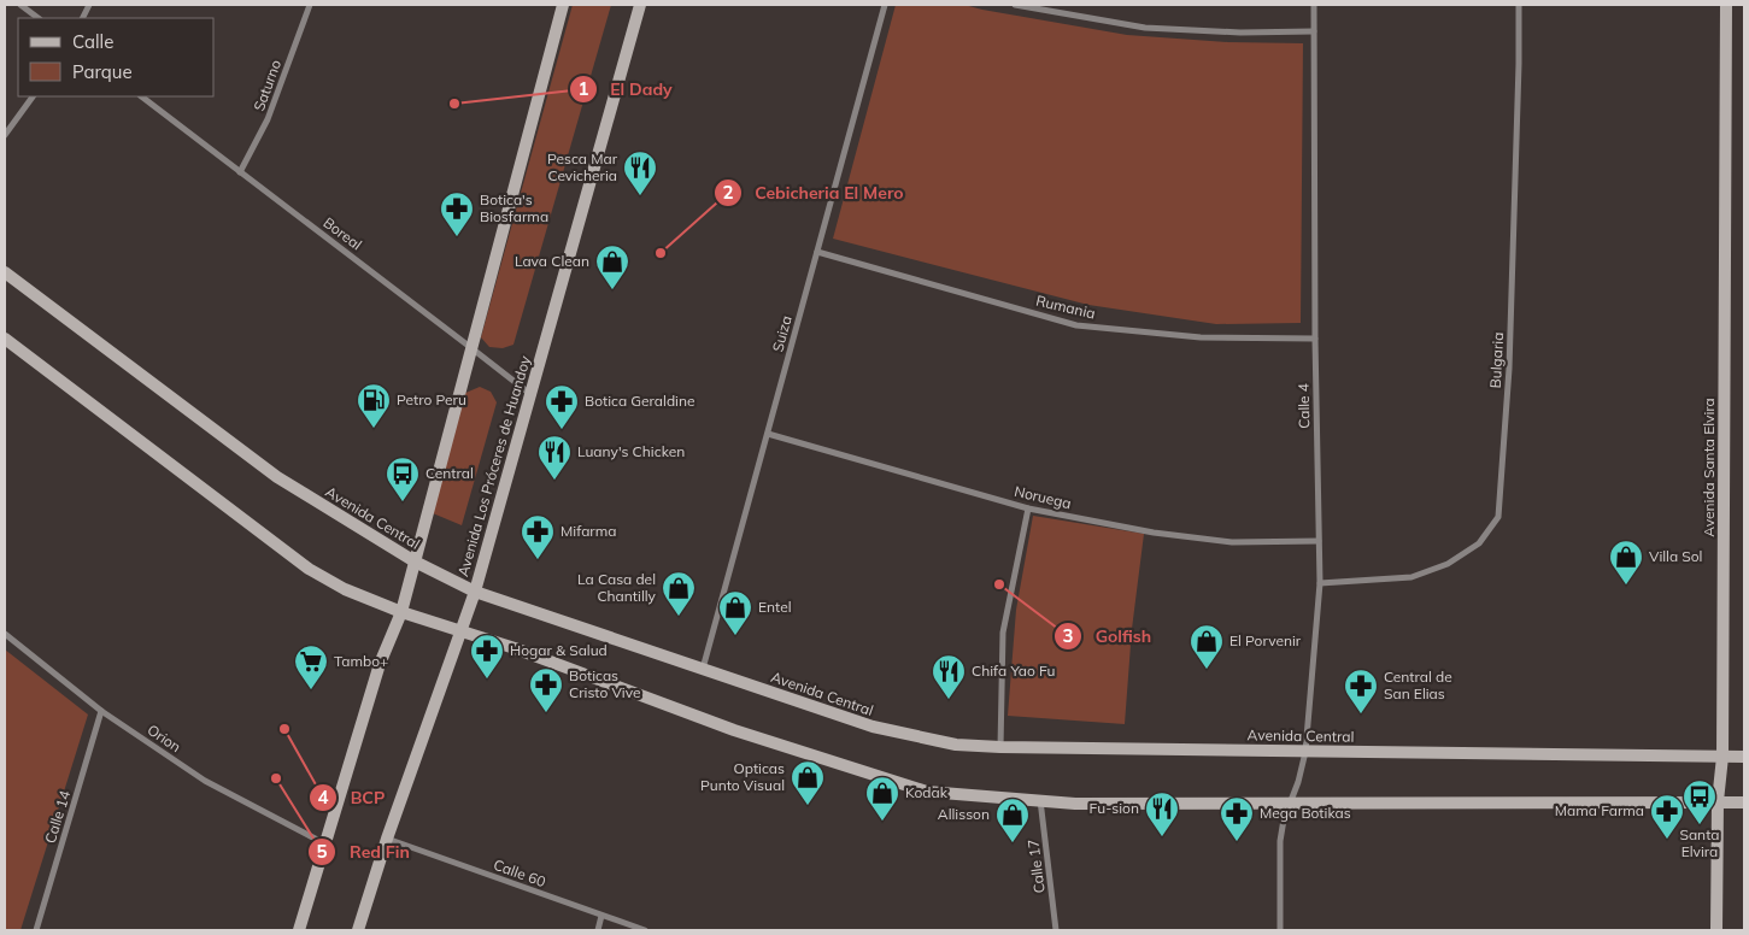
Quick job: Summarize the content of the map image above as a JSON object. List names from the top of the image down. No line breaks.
{"streets":{"main road":["Avenida Los Próceres de Huandoy","Avenida Santa Elvira","Avenida Central"],"street":["Saturno","Boreal","Rumania","Suiza","Bulgaria","Calle 4","Noruega","Orion","Calle 14","Calle 17","Calle 60"]},"crossings":[["Saturno","Boreal"],["Boreal","Avenida Los Próceres de Huandoy"],["Rumania","Suiza"],["Rumania","Calle 4"],["Suiza","Noruega"],["Suiza","Avenida Central"],["Bulgaria","Calle 4"],["Calle 4","Noruega"],["Calle 4","Avenida Central"],["Avenida Los Próceres de Huandoy","Avenida Central"],["Avenida Los Próceres de Huandoy","Calle 60"],["Avenida Santa Elvira","Avenida Central"],["Orion","Calle 14"]],"places":{"other":["El Dady","Cebicheria El Mero","Golfish","BCP","Red Fin"],"restaurant":["Pesca Mar Cevicheria","Luany's Chicken","Chifa Yao Fu","Fu-sion"],"pharmacy":["Botica's Biosfarma","Botica Geraldine","Mifarma","Hogar & Salud","Boticas Cristo Vive","Central de San Elias","Mama Farma","Mega Botikas"],"shop":["Lava Clean","Villa Sol","La Casa del Chantilly","Entel","El Porvenir","Opticas Punto Visual","Kodak","Allisson"],"fuel station":["Petro Peru"],"bus stop":["Central","Santa Elvira"],"supermarket":["Tambo+"]},"legend":["Calle","Parque"]}
